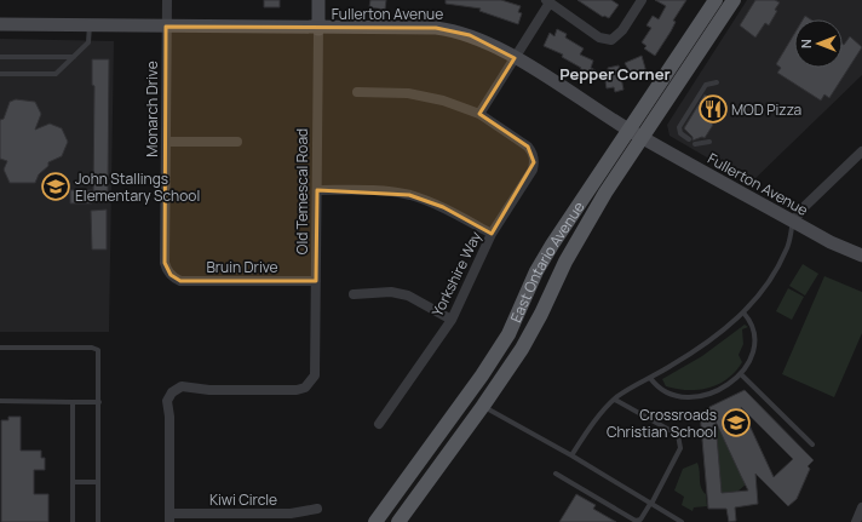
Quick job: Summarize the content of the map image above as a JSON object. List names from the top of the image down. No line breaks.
{"streets":{"main road":["Fullerton Avenue","Old Temescal Road","East Ontario Avenue"],"street":["Monarch Drive","Bruin Drive","Yorkshire Way","Kiwi Circle"]},"crossings":[["Fullerton Avenue","Monarch Drive"],["Fullerton Avenue","Old Temescal Road"],["Fullerton Avenue","East Ontario Avenue"],["Monarch Drive","Bruin Drive"],["Old Temescal Road","Bruin Drive"],["Old Temescal Road","Kiwi Circle"]],"districts":["Pepper Corner"],"places":{"restaurant":["MOD Pizza"],"school or university":["John Stallings Elementary School","Crossroads Christian School"]},"north":"left"}
